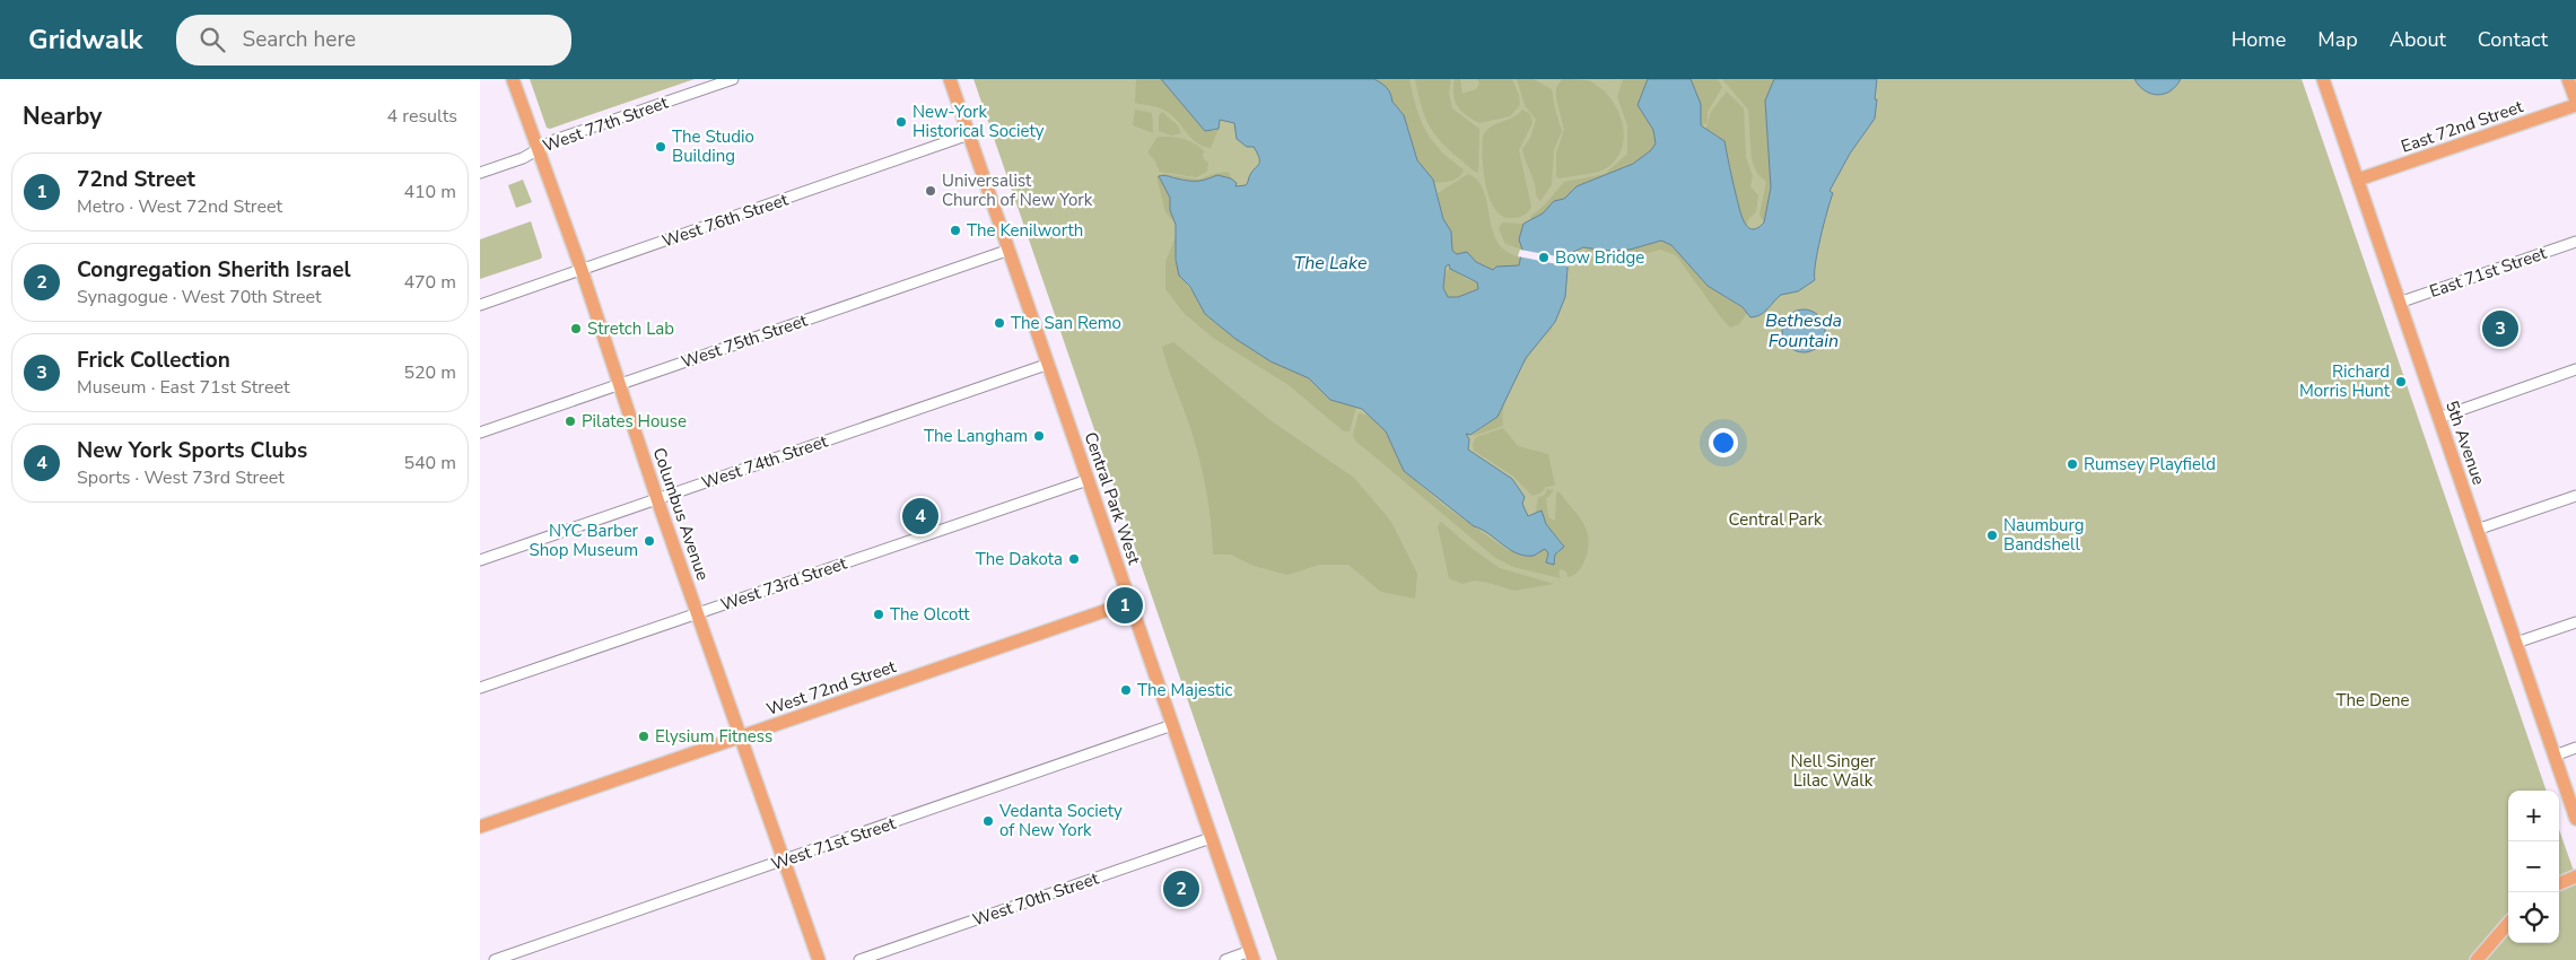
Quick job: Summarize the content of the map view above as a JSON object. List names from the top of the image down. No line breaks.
{"streets":{"main road":["East 72nd Street","5th Avenue","Central Park West","Columbus Avenue","West 72nd Street"],"street":["West 77th Street","West 76th Street","East 71st Street","West 75th Street","West 74th Street","West 73rd Street","West 71st Street","West 70th Street"]},"crossings":[["West 77th Street","Columbus Avenue"],["East 72nd Street","5th Avenue"],["West 76th Street","Central Park West"],["West 76th Street","Columbus Avenue"],["East 71st Street","5th Avenue"],["West 75th Street","Central Park West"],["West 75th Street","Columbus Avenue"],["West 74th Street","Central Park West"],["West 74th Street","Columbus Avenue"],["Central Park West","West 73rd Street"],["Central Park West","West 72nd Street"],["Central Park West","West 71st Street"],["Central Park West","West 70th Street"],["Columbus Avenue","West 73rd Street"],["Columbus Avenue","West 72nd Street"],["Columbus Avenue","West 71st Street"]],"water":["The Lake","Bethesda Fountain"],"parks":["Central Park","The Dene","Nell Singer Lilac Walk"],"places":["New-York Historical Society","The Studio Building","Universalist Church of New York","The Kenilworth","Bow Bridge","The San Remo","Stretch Lab","Richard Morris Hunt","Pilates House","The Langham","Rumsey Playfield","Naumburg Bandshell","NYC Barber Shop Museum","The Dakota","The Olcott","The Majestic","Elysium Fitness","Vedanta Society of New York"],"page":{"header":"Gridwalk","search":"Search here","nav":["Home","Map","About","Contact"],"heading":["Nearby","4 results"],"list":[{"mark":"1","name":"72nd Street","note":"Metro · West 72nd Street","value":"410 m"},{"mark":"2","name":"Congregation Sherith Israel","note":"Synagogue · West 70th Street","value":"470 m"},{"mark":"3","name":"Frick Collection","note":"Museum · East 71st Street","value":"520 m"},{"mark":"4","name":"New York Sports Clubs","note":"Sports · West 73rd Street","value":"540 m"}],"pins":["3","4","1","2"],"map_buttons":["+","−"]}}
